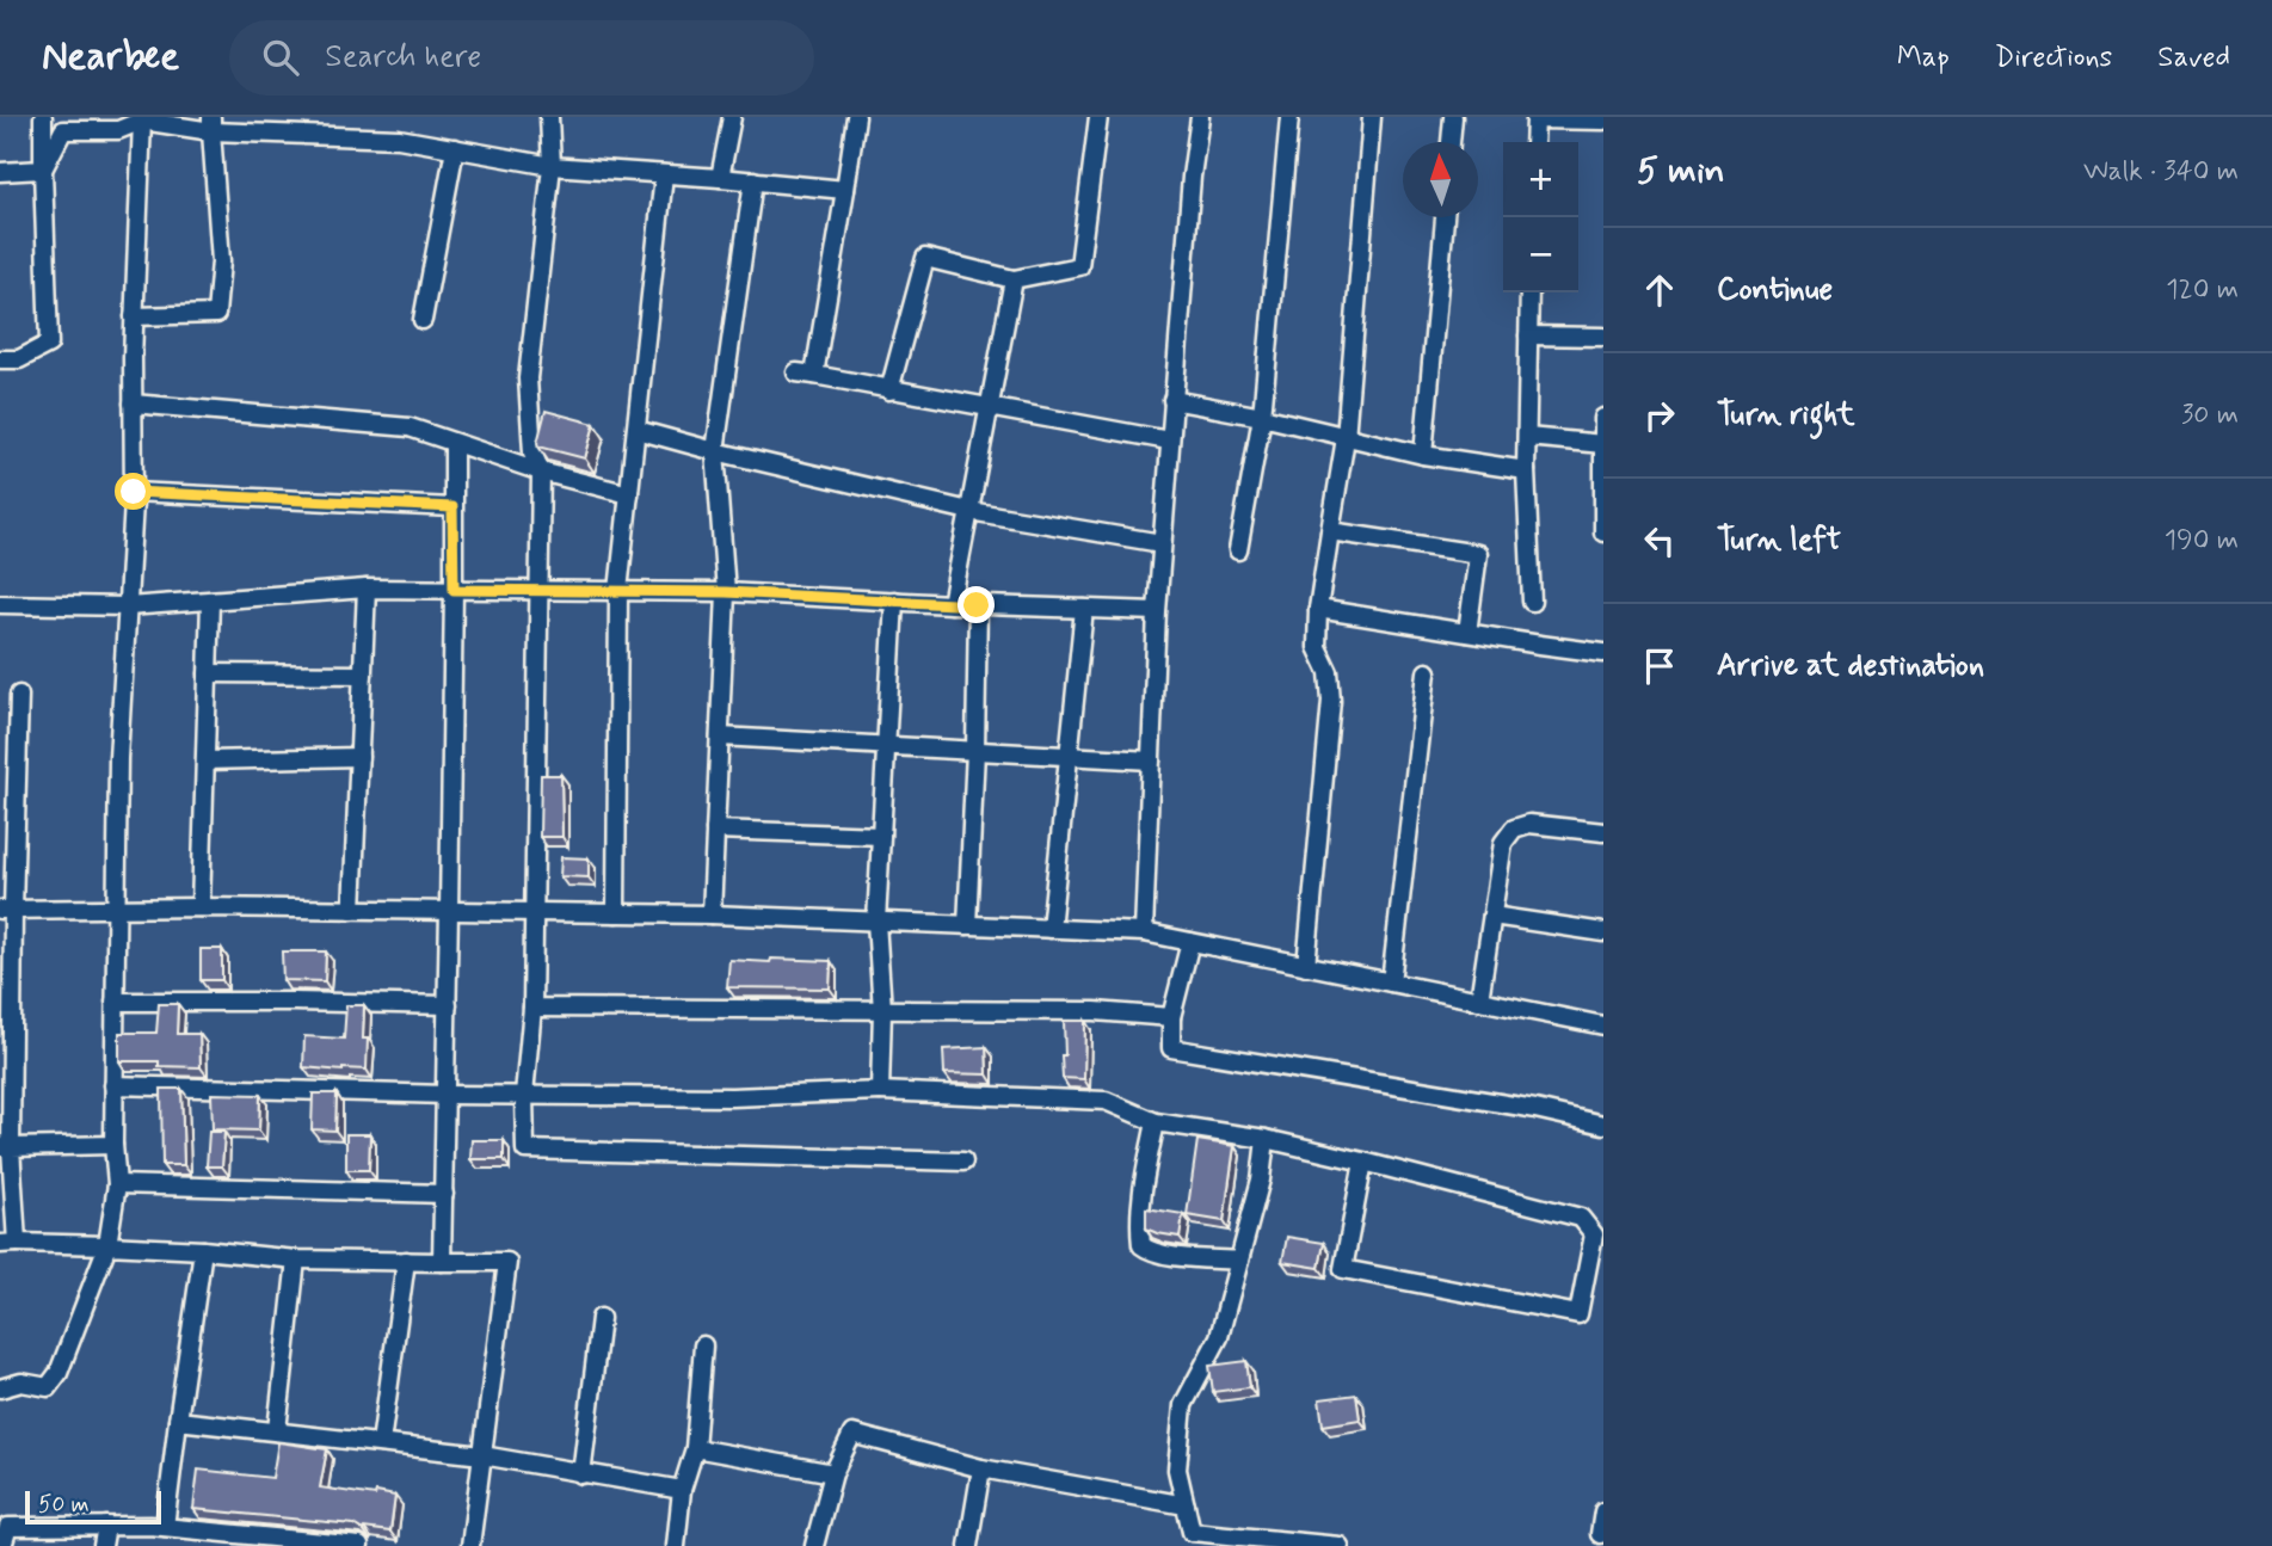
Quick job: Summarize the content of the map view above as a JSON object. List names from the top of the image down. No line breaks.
{"scale_bar":"50 m","north":"top","page":{"header":"Nearbee","search":"Search here","nav":["Map","Directions","Saved"],"heading":["5 min","Walk · 340 m"],"map_buttons":["+","−"],"list":[["Continue","120 m"],["Turn right","30 m"],["Turn left","190 m"],"Arrive at destination"],"scale":"50 m"}}
